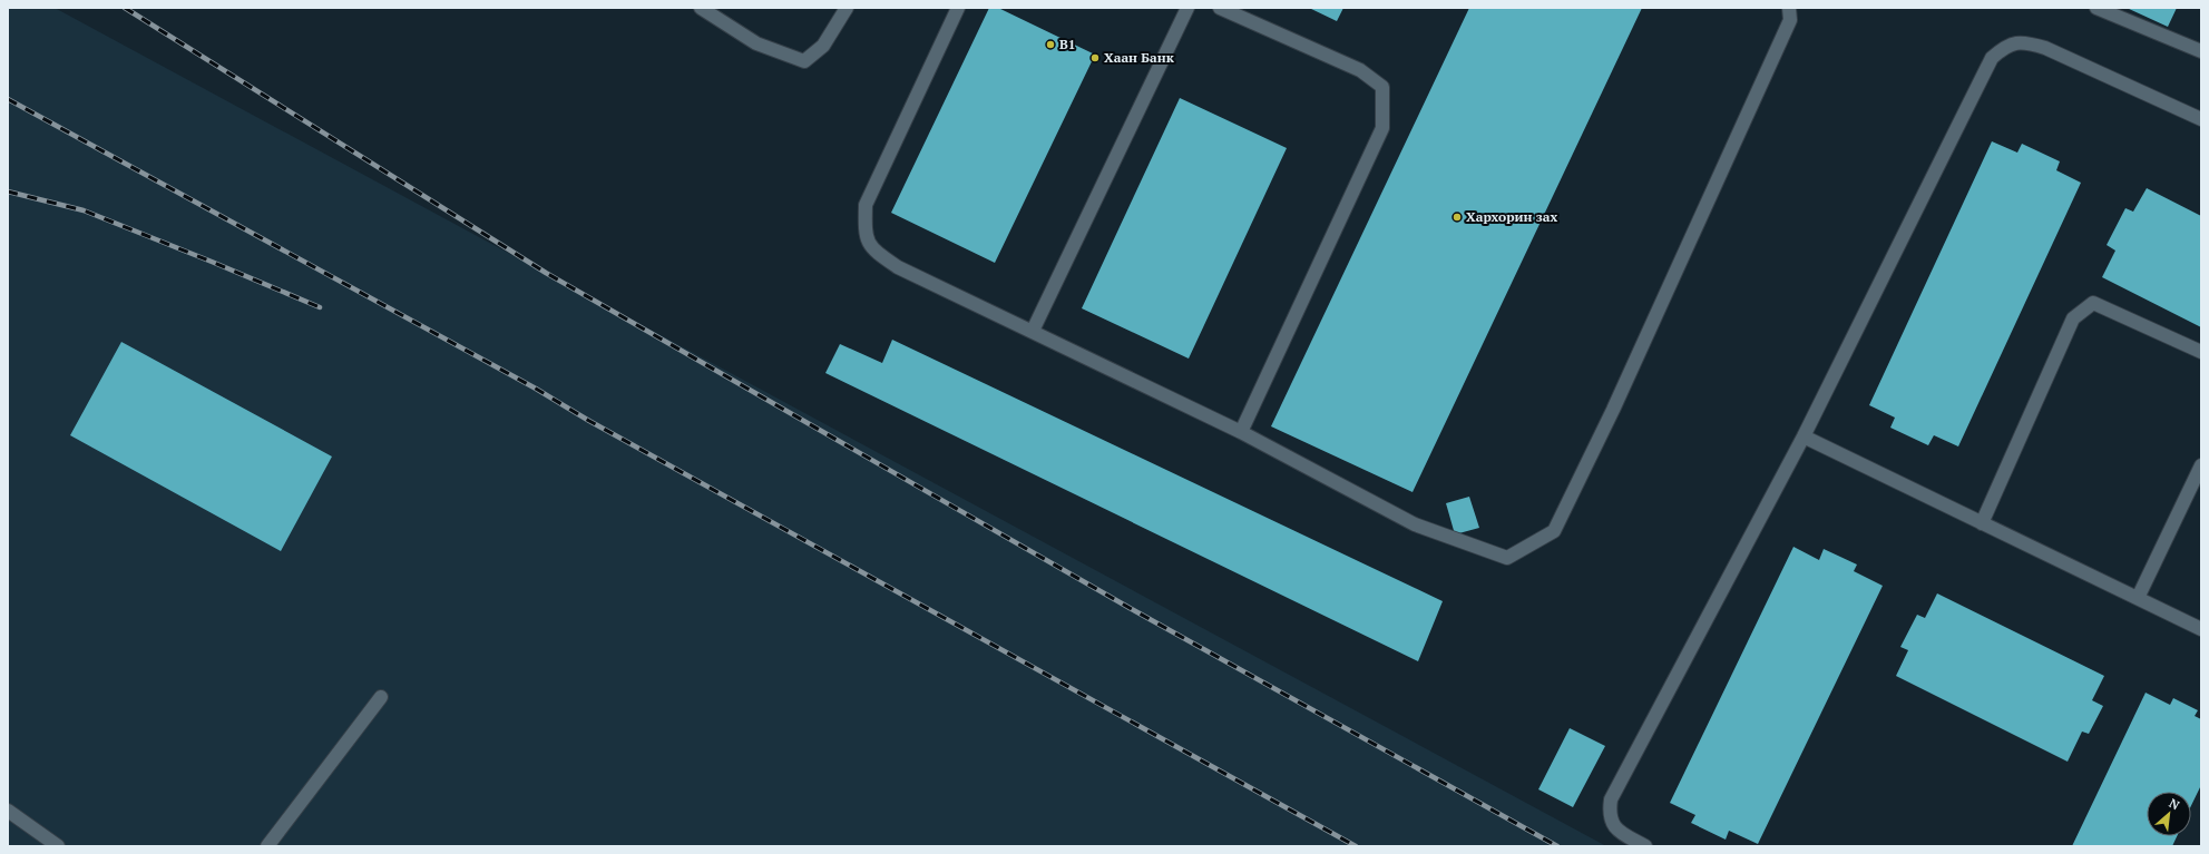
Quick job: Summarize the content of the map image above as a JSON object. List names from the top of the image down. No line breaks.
{"places":["B1","Хаан Банк","Хархорин зах"],"north":"top right"}
